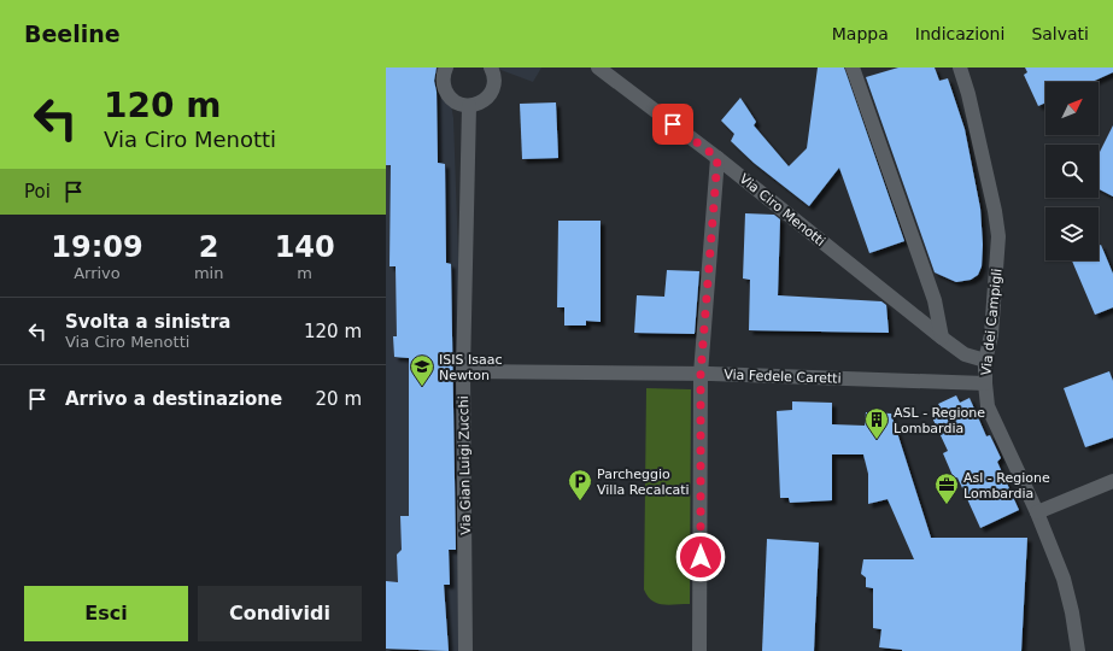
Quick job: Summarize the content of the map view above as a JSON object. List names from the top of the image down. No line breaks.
{"streets":{"street":["Via Ciro Menotti","Via dei Campigli","Via Fedele Caretti","Via Gian Luigi Zucchi"]},"crossings":[["Via Ciro Menotti","Via dei Campigli"],["Via dei Campigli","Via Fedele Caretti"],["Via Fedele Caretti","Via Gian Luigi Zucchi"]],"places":{"school or university":["ISIS Isaac Newton"],"building":["ASL - Regione Lombardia"],"parking":["Parcheggio Villa Recalcati"],"office":["Asl - Regione Lombardia"]},"north":"top right","page":{"header":"Beeline","nav":["Mappa","Indicazioni","Salvati"],"turn":["120 m","Via Ciro Menotti"],"then":"Poi","eta":["19:09","Arrivo","2","min","140","m"],"list":[{"name":"Svolta a sinistra","note":"Via Ciro Menotti","value":"120 m"},{"name":"Arrivo a destinazione","value":"20 m"}],"buttons":["Esci","Condividi"]}}
